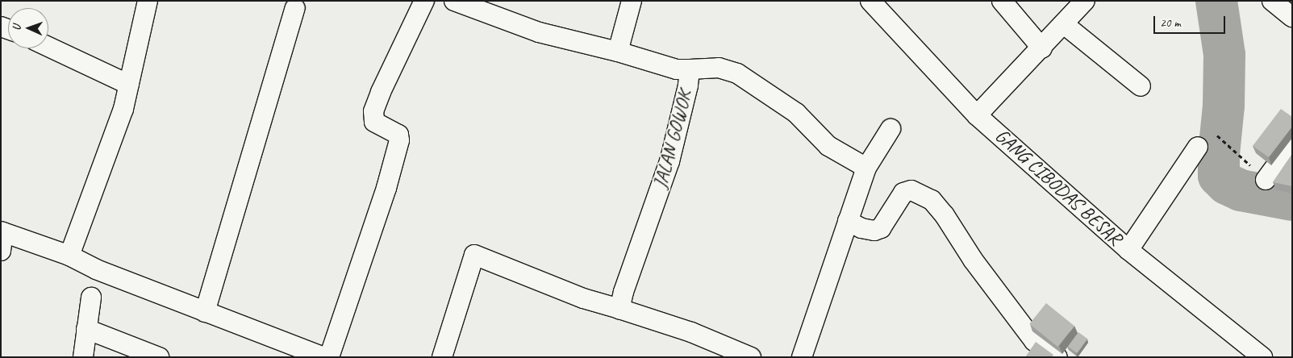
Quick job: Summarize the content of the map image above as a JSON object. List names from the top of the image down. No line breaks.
{"streets":{"street":["JALAN GOWOK","GANG CIBODAS BESAR"]},"scale_bar":"20 m","north":"left"}
